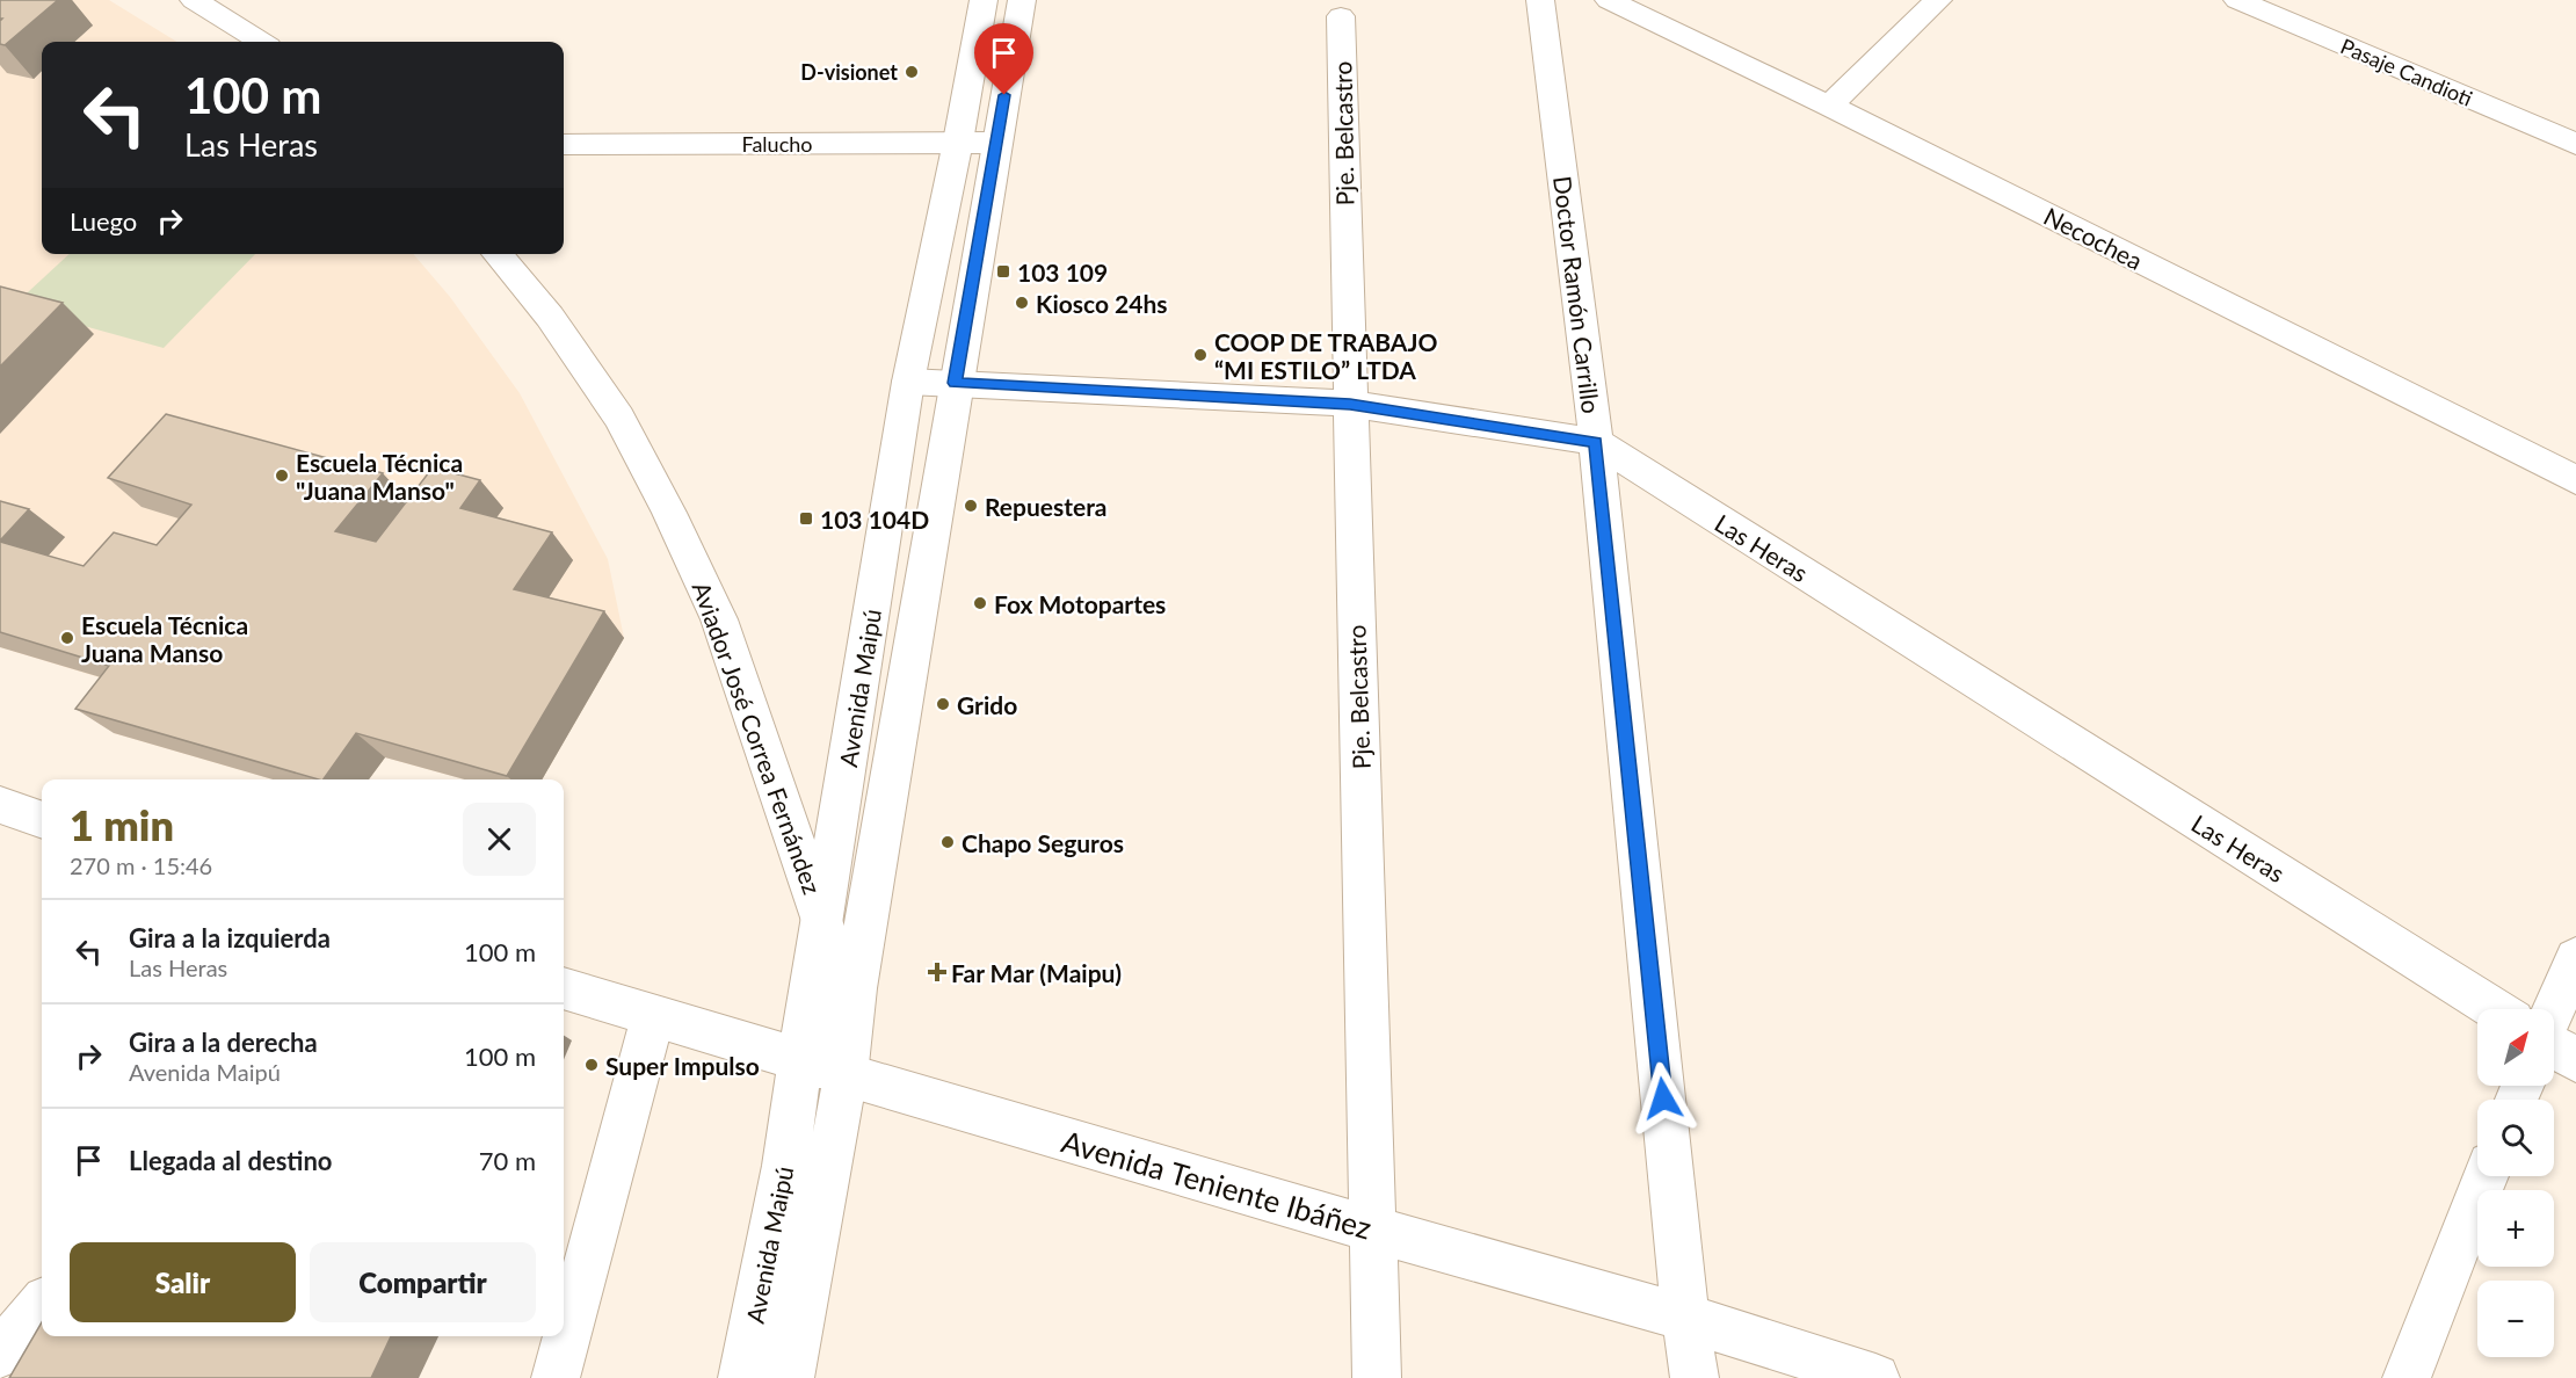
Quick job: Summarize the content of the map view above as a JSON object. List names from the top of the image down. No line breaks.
{"streets":{"street":["Pasaje Candioti","Pje. Belcastro","Falucho","Necochea","Doctor Ramón Carrillo","Las Heras","Avenida Maipú","Aviador José Correa Fernández","Avenida Teniente Ibáñez"]},"crossings":[["Pje. Belcastro","Las Heras"],["Pje. Belcastro","Avenida Teniente Ibáñez"],["Falucho","Avenida Maipú"],["Doctor Ramón Carrillo","Las Heras"],["Doctor Ramón Carrillo","Avenida Teniente Ibáñez"],["Las Heras","Avenida Maipú"],["Avenida Maipú","Aviador José Correa Fernández"],["Avenida Maipú","Avenida Teniente Ibáñez"],["Aviador José Correa Fernández","Avenida Teniente Ibáñez"]],"places":{"other":["D-visionet","Kiosco 24hs","COOP DE TRABAJO “MI ESTILO” LTDA","Escuela Técnica \"Juana Manso\"","Repuestera","Fox Motopartes","Escuela Técnica Juana Manso","Grido","Chapo Seguros","Super Impulso"],"transit":["103 109","103 104D"],"health":["Far Mar (Maipu)"]},"north":"top right","page":{"turn":["100 m","Las Heras"],"then":"Luego","heading":["1 min","270 m · 15:46"],"list":[{"name":"Gira a la izquierda","note":"Las Heras","value":"100 m"},{"name":"Gira a la derecha","note":"Avenida Maipú","value":"100 m"},{"name":"Llegada al destino","value":"70 m"}],"map_buttons":["+","−"],"buttons":["Salir","Compartir"]}}
